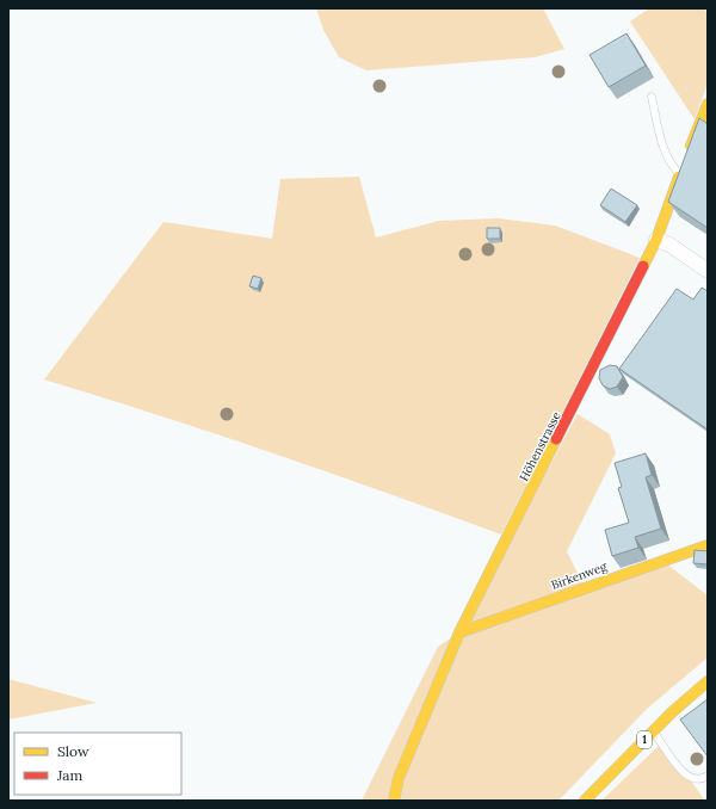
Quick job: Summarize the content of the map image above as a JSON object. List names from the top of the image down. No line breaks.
{"streets":{"street":["Höhenstrasse","Birkenweg","1"]},"crossings":[["Höhenstrasse","Birkenweg"]],"legend":["Slow","Jam"]}
